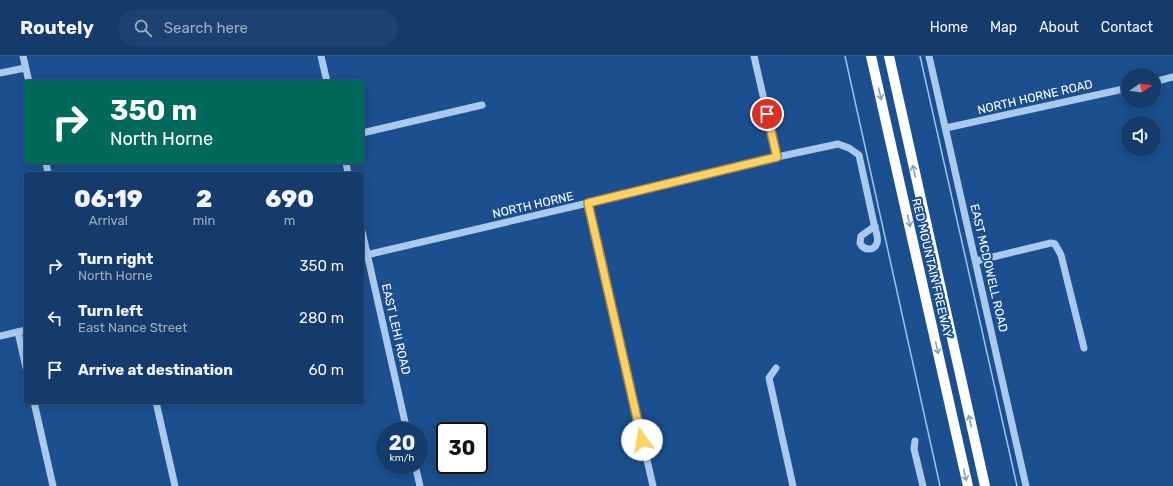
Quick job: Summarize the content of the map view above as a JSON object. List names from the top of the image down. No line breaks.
{"streets":{"highway":["RED MOUNTAIN FREEWAY"],"street":["NORTH HORNE ROAD","NORTH HORNE","EAST MCDOWELL ROAD","EAST LEHI ROAD"]},"crossings":[["NORTH HORNE ROAD","EAST MCDOWELL ROAD"],["NORTH HORNE","EAST LEHI ROAD"]],"north":"right","page":{"header":"Routely","search":"Search here","nav":["Home","Map","About","Contact"],"turn":["350 m","North Horne"],"eta":["06:19","Arrival","2","min","690","m"],"list":[{"name":"Turn right","note":"North Horne","value":"350 m"},{"name":"Turn left","note":"East Nance Street","value":"280 m"},{"name":"Arrive at destination","value":"60 m"}],"speed":"20 km/h","limit":"30"}}
